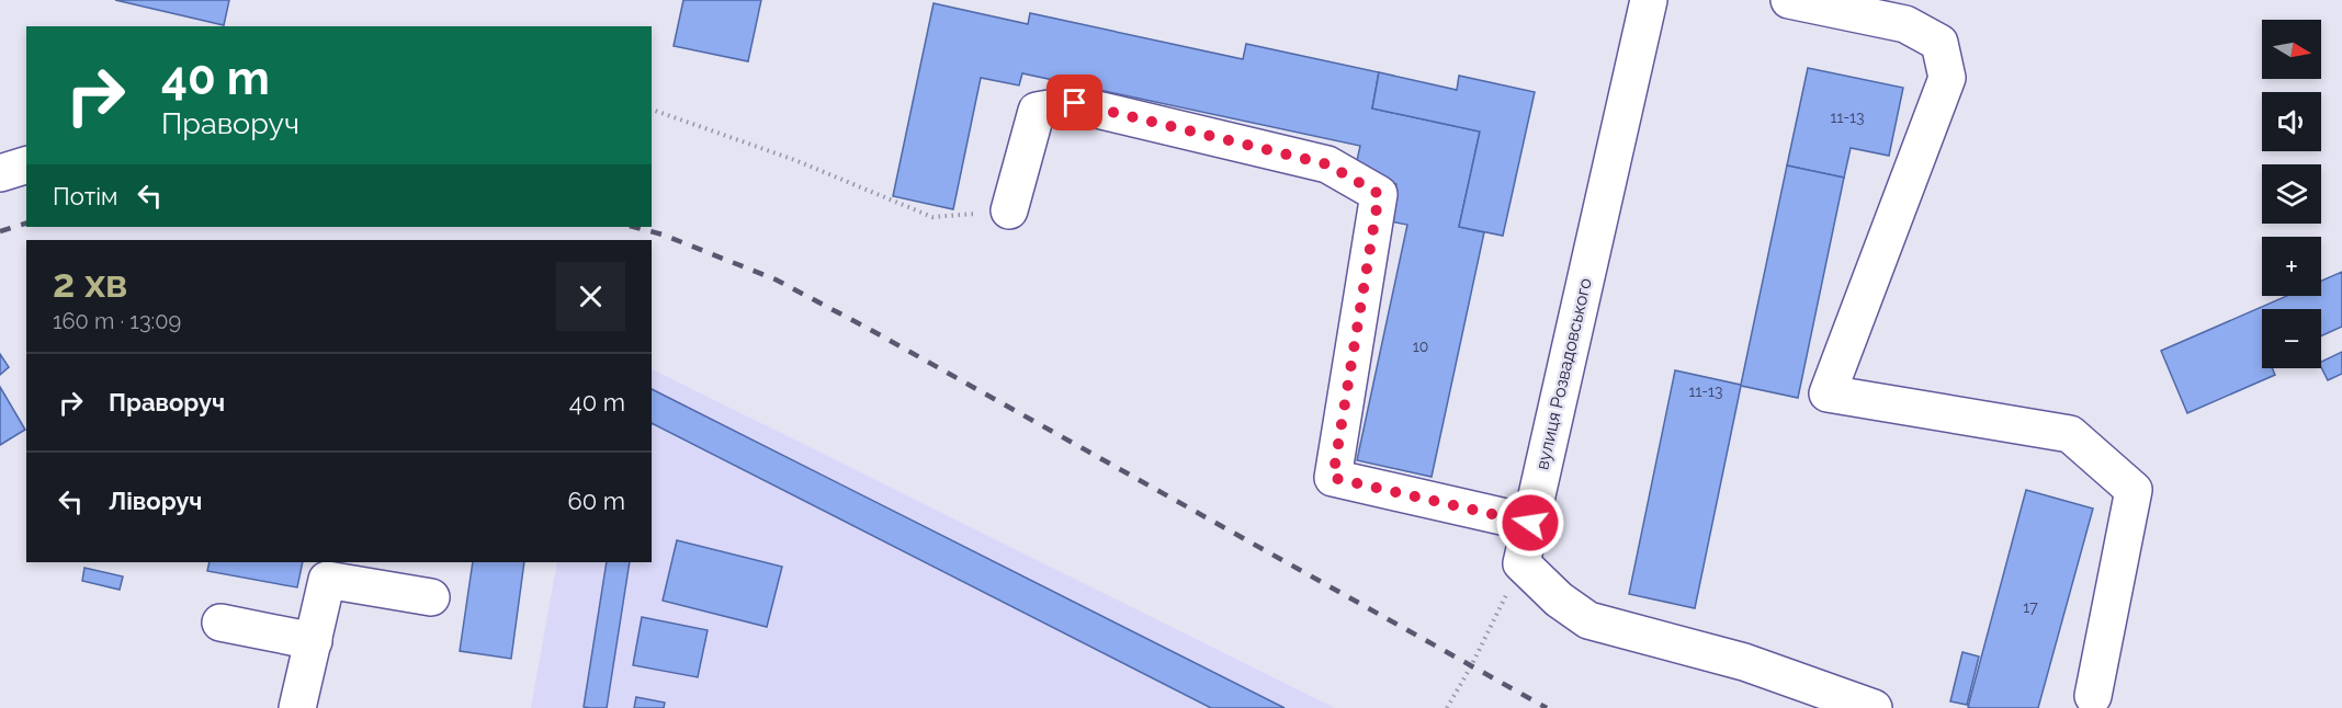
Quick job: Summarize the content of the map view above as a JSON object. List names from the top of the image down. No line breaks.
{"streets":{"street":["вулиця Розвадовського"]},"house_numbers":["11-13","10","11-13","17"],"north":"right","page":{"map_buttons":["+","−"],"turn":["40 m","Праворуч"],"then":"Потім","heading":["2 хв","160 m · 13:09"],"list":[{"name":"Праворуч","value":"40 m"},{"name":"Ліворуч","value":"60 m"}]}}
